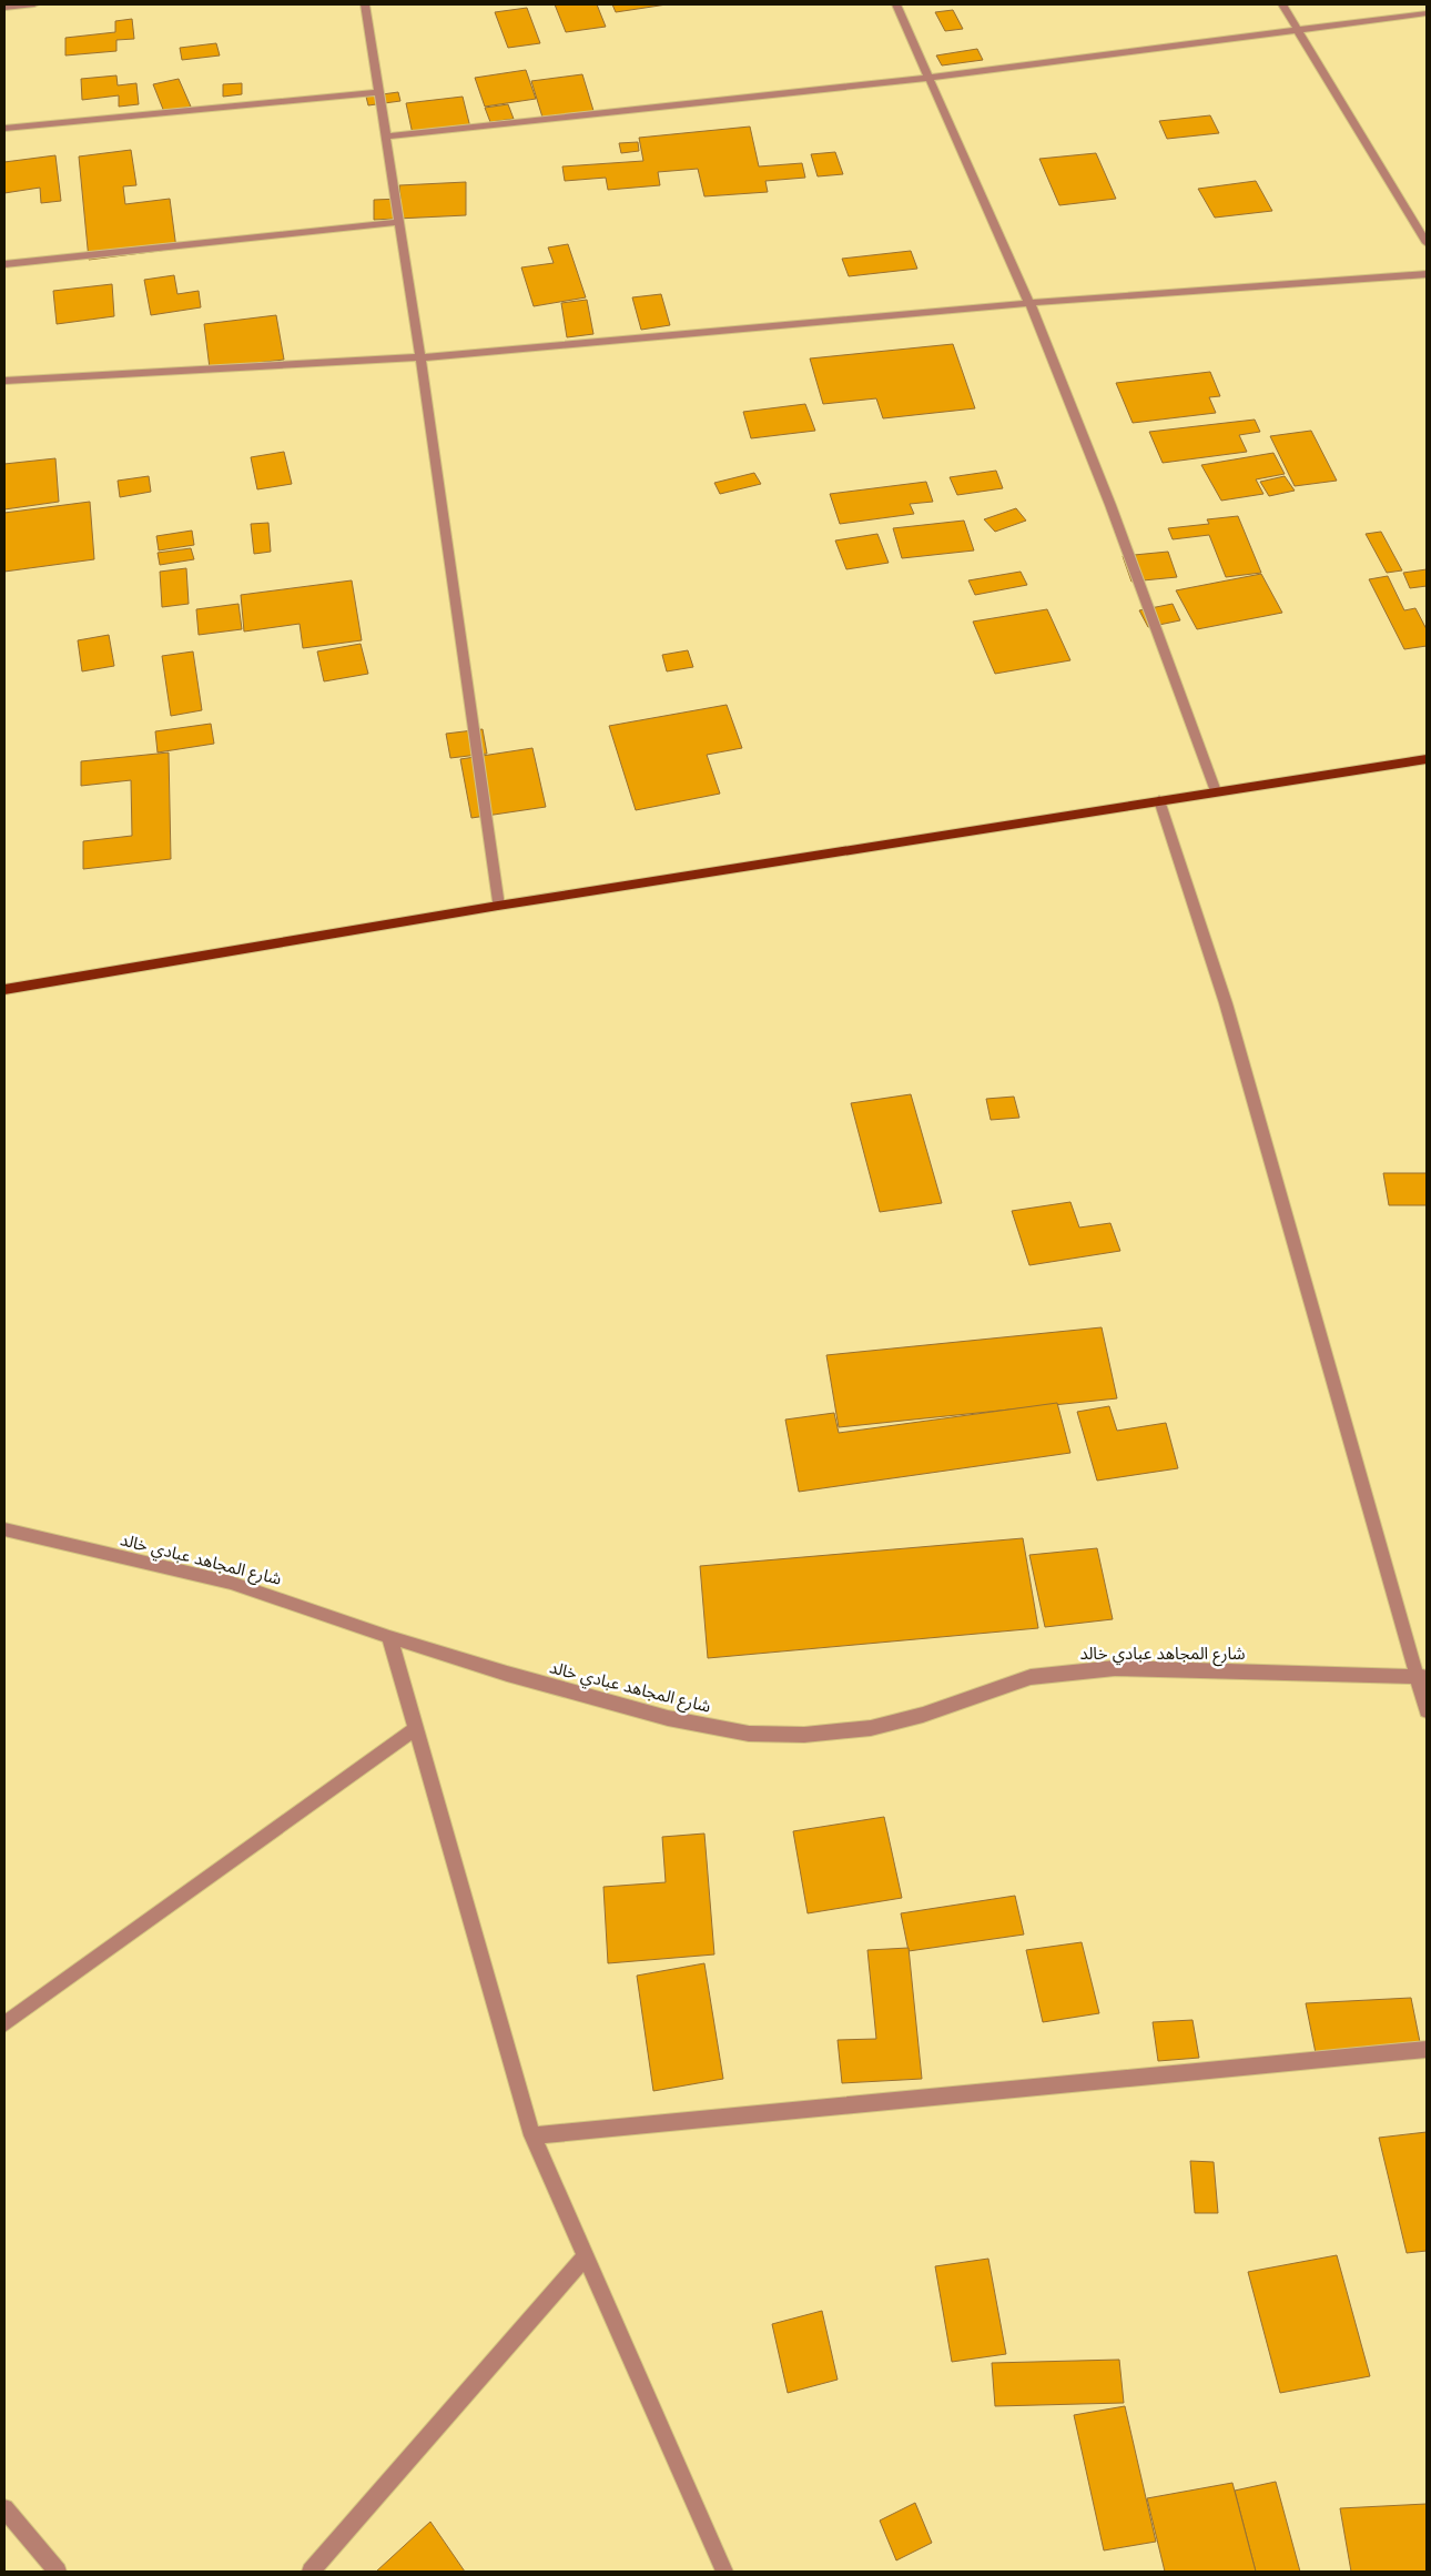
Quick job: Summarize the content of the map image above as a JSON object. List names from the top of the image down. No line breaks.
{"streets":{"street":["شارع المجاهد عبادي خالد"]}}
